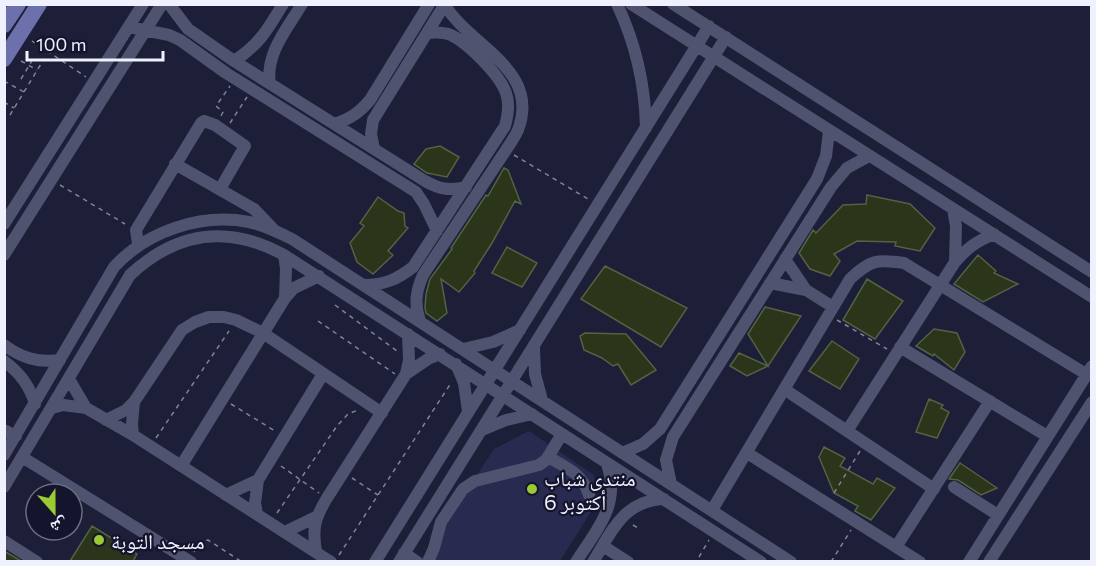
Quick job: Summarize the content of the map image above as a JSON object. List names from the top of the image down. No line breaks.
{"places":["منتدى شباب 6 أكتوبر","مسجد التوبة"],"scale_bar":"100 m","north":"bottom"}
